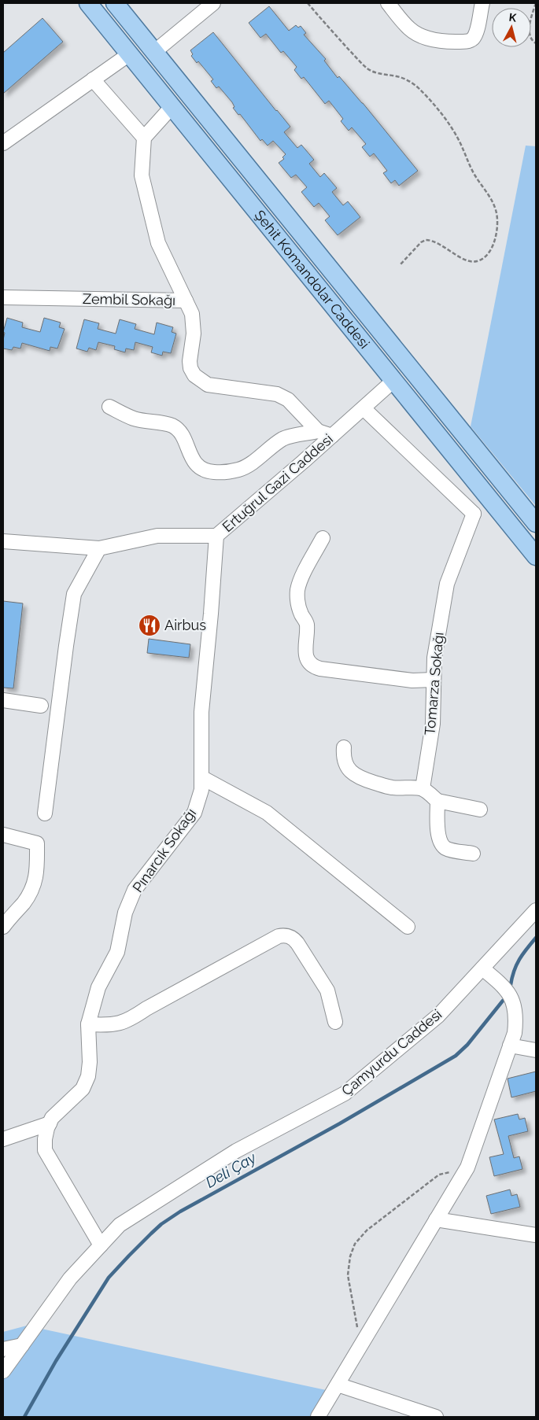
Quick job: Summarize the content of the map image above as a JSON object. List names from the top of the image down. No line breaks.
{"streets":{"main road":["Şehit Komandolar Caddesi"],"street":["Zembil Sokağı","Ertuğrul Gazi Caddesi","Tomarza Sokağı","Pınarcık Sokağı","Çamyurdu Caddesi"]},"crossings":[["Şehit Komandolar Caddesi","Ertuğrul Gazi Caddesi"],["Zembil Sokağı","Ertuğrul Gazi Caddesi"],["Ertuğrul Gazi Caddesi","Pınarcık Sokağı"],["Pınarcık Sokağı","Çamyurdu Caddesi"]],"water":["Deli Çay"],"places":{"restaurant":["Airbus"]},"north":"top"}
